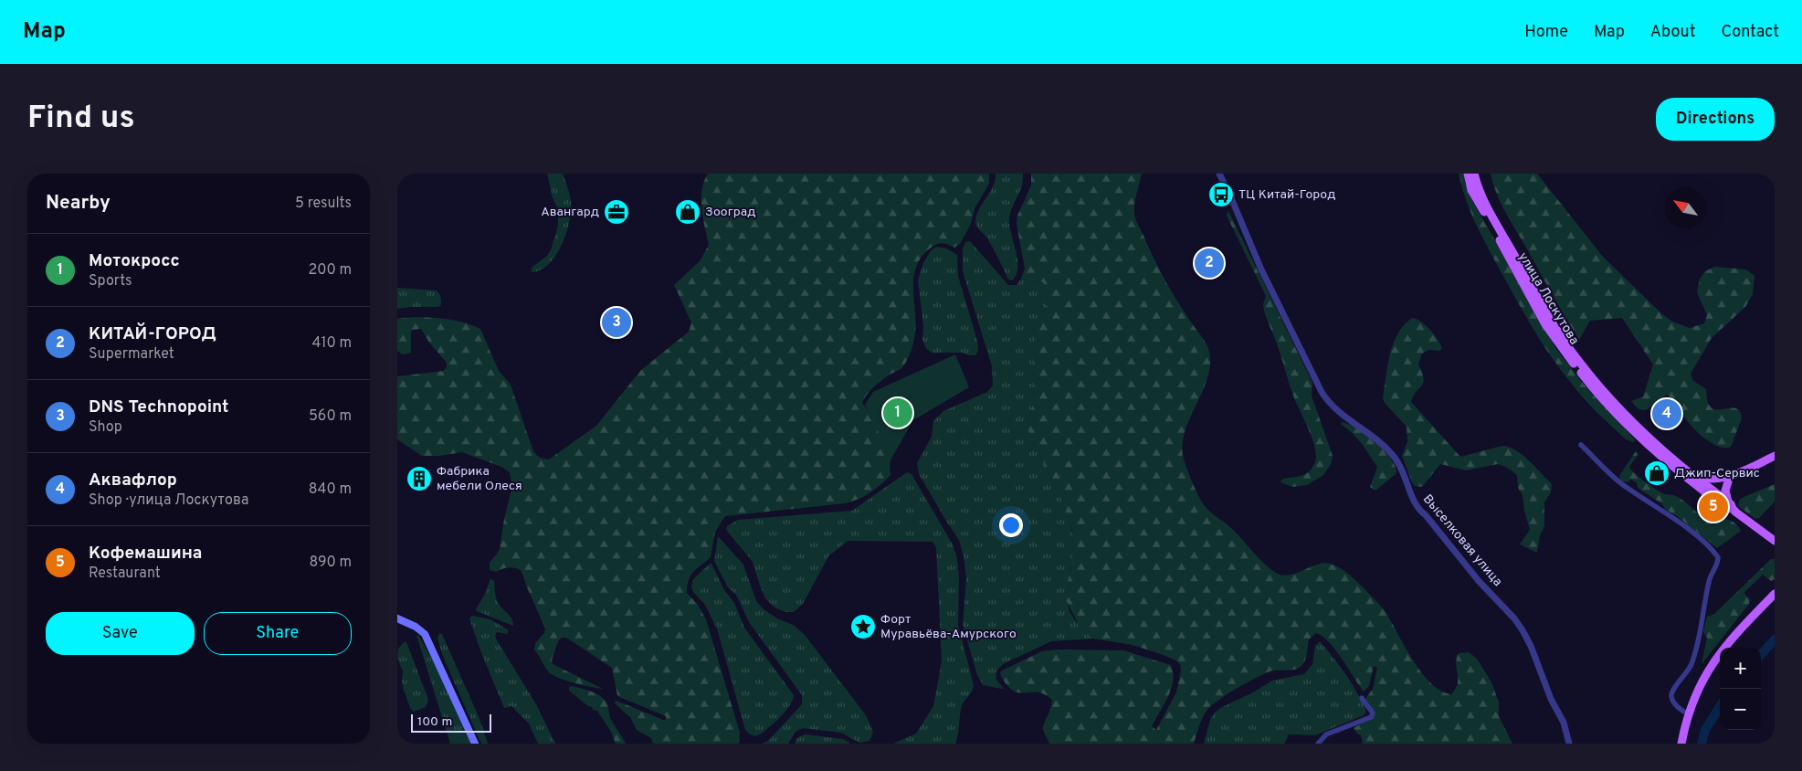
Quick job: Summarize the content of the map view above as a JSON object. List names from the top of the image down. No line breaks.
{"streets":{"main road":["улица Лоскутова"],"street":["Выселковая улица"]},"places":{"bus stop":["ТЦ Китай-Город"],"office":["Авангард"],"shop":["Зооград","Джип-Сервис"],"building":["Фабрика мебели Олеся"],"place":["Форт Муравьёва-Амурского"]},"scale_bar":"100 m","north":"top left","page":{"header":"Map","nav":["Home","Map","About","Contact"],"buttons":["Directions",["Save","Share"]],"title":"Find us","heading":["Nearby","5 results"],"list":[{"mark":"1","name":"Мотокросс","note":"Sports","value":"200 m"},{"mark":"2","name":"КИТАЙ-ГОРОД","note":"Supermarket","value":"410 m"},{"mark":"3","name":"DNS Technopoint","note":"Shop","value":"560 m"},{"mark":"4","name":"Аквафлор","note":"Shop · улица Лоскутова","value":"840 m"},{"mark":"5","name":"Кофемашина","note":"Restaurant","value":"890 m"}],"pins":["2","3","1","4","5"],"map_buttons":["+","−"],"scale":"100 m"}}
